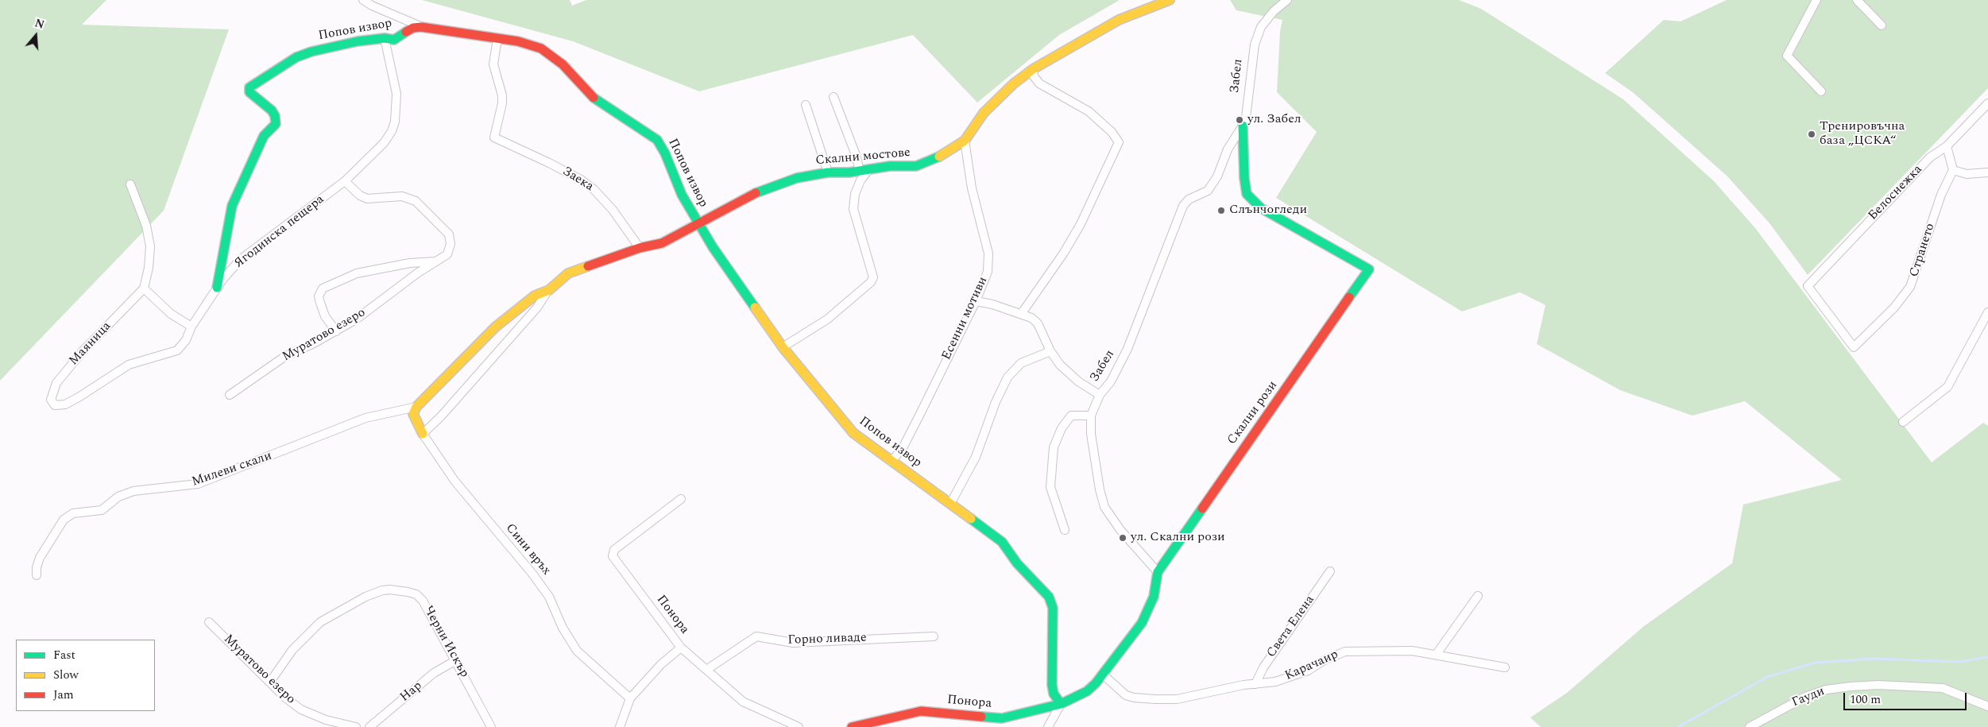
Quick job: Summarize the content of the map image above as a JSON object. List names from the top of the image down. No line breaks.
{"streets":{"street":["Попов извор","Забел","Скални мостове","Заека","Белоснежка","Ягодинска пещера","Странето","Есенни мотиви","Муратово езеро","Маяница","Скални рози","Милеви скали","Сини връх","Понора","Света Елена","Горно ливаде","Черни Искър","Карачаир","Нар","Гауди"]},"crossings":[["Попов извор","Скални мостове"],["Попов извор","Заека"],["Попов извор","Ягодинска пещера"],["Попов извор","Есенни мотиви"],["Попов извор","Понора"],["Забел","Скални рози"],["Скални мостове","Заека"],["Скални мостове","Есенни мотиви"],["Белоснежка","Странето"],["Ягодинска пещера","Муратово езеро"],["Ягодинска пещера","Маяница"],["Муратово езеро","Черни Искър"],["Понора","Горно ливаде"],["Света Елена","Карачаир"],["Черни Искър","Нар"]],"places":["ул. Забел","Тренировъчна база „ЦСКА“","Слънчогледи","ул. Скални рози"],"legend":["Fast","Slow","Jam"],"scale_bar":"100 m","north":"top"}
